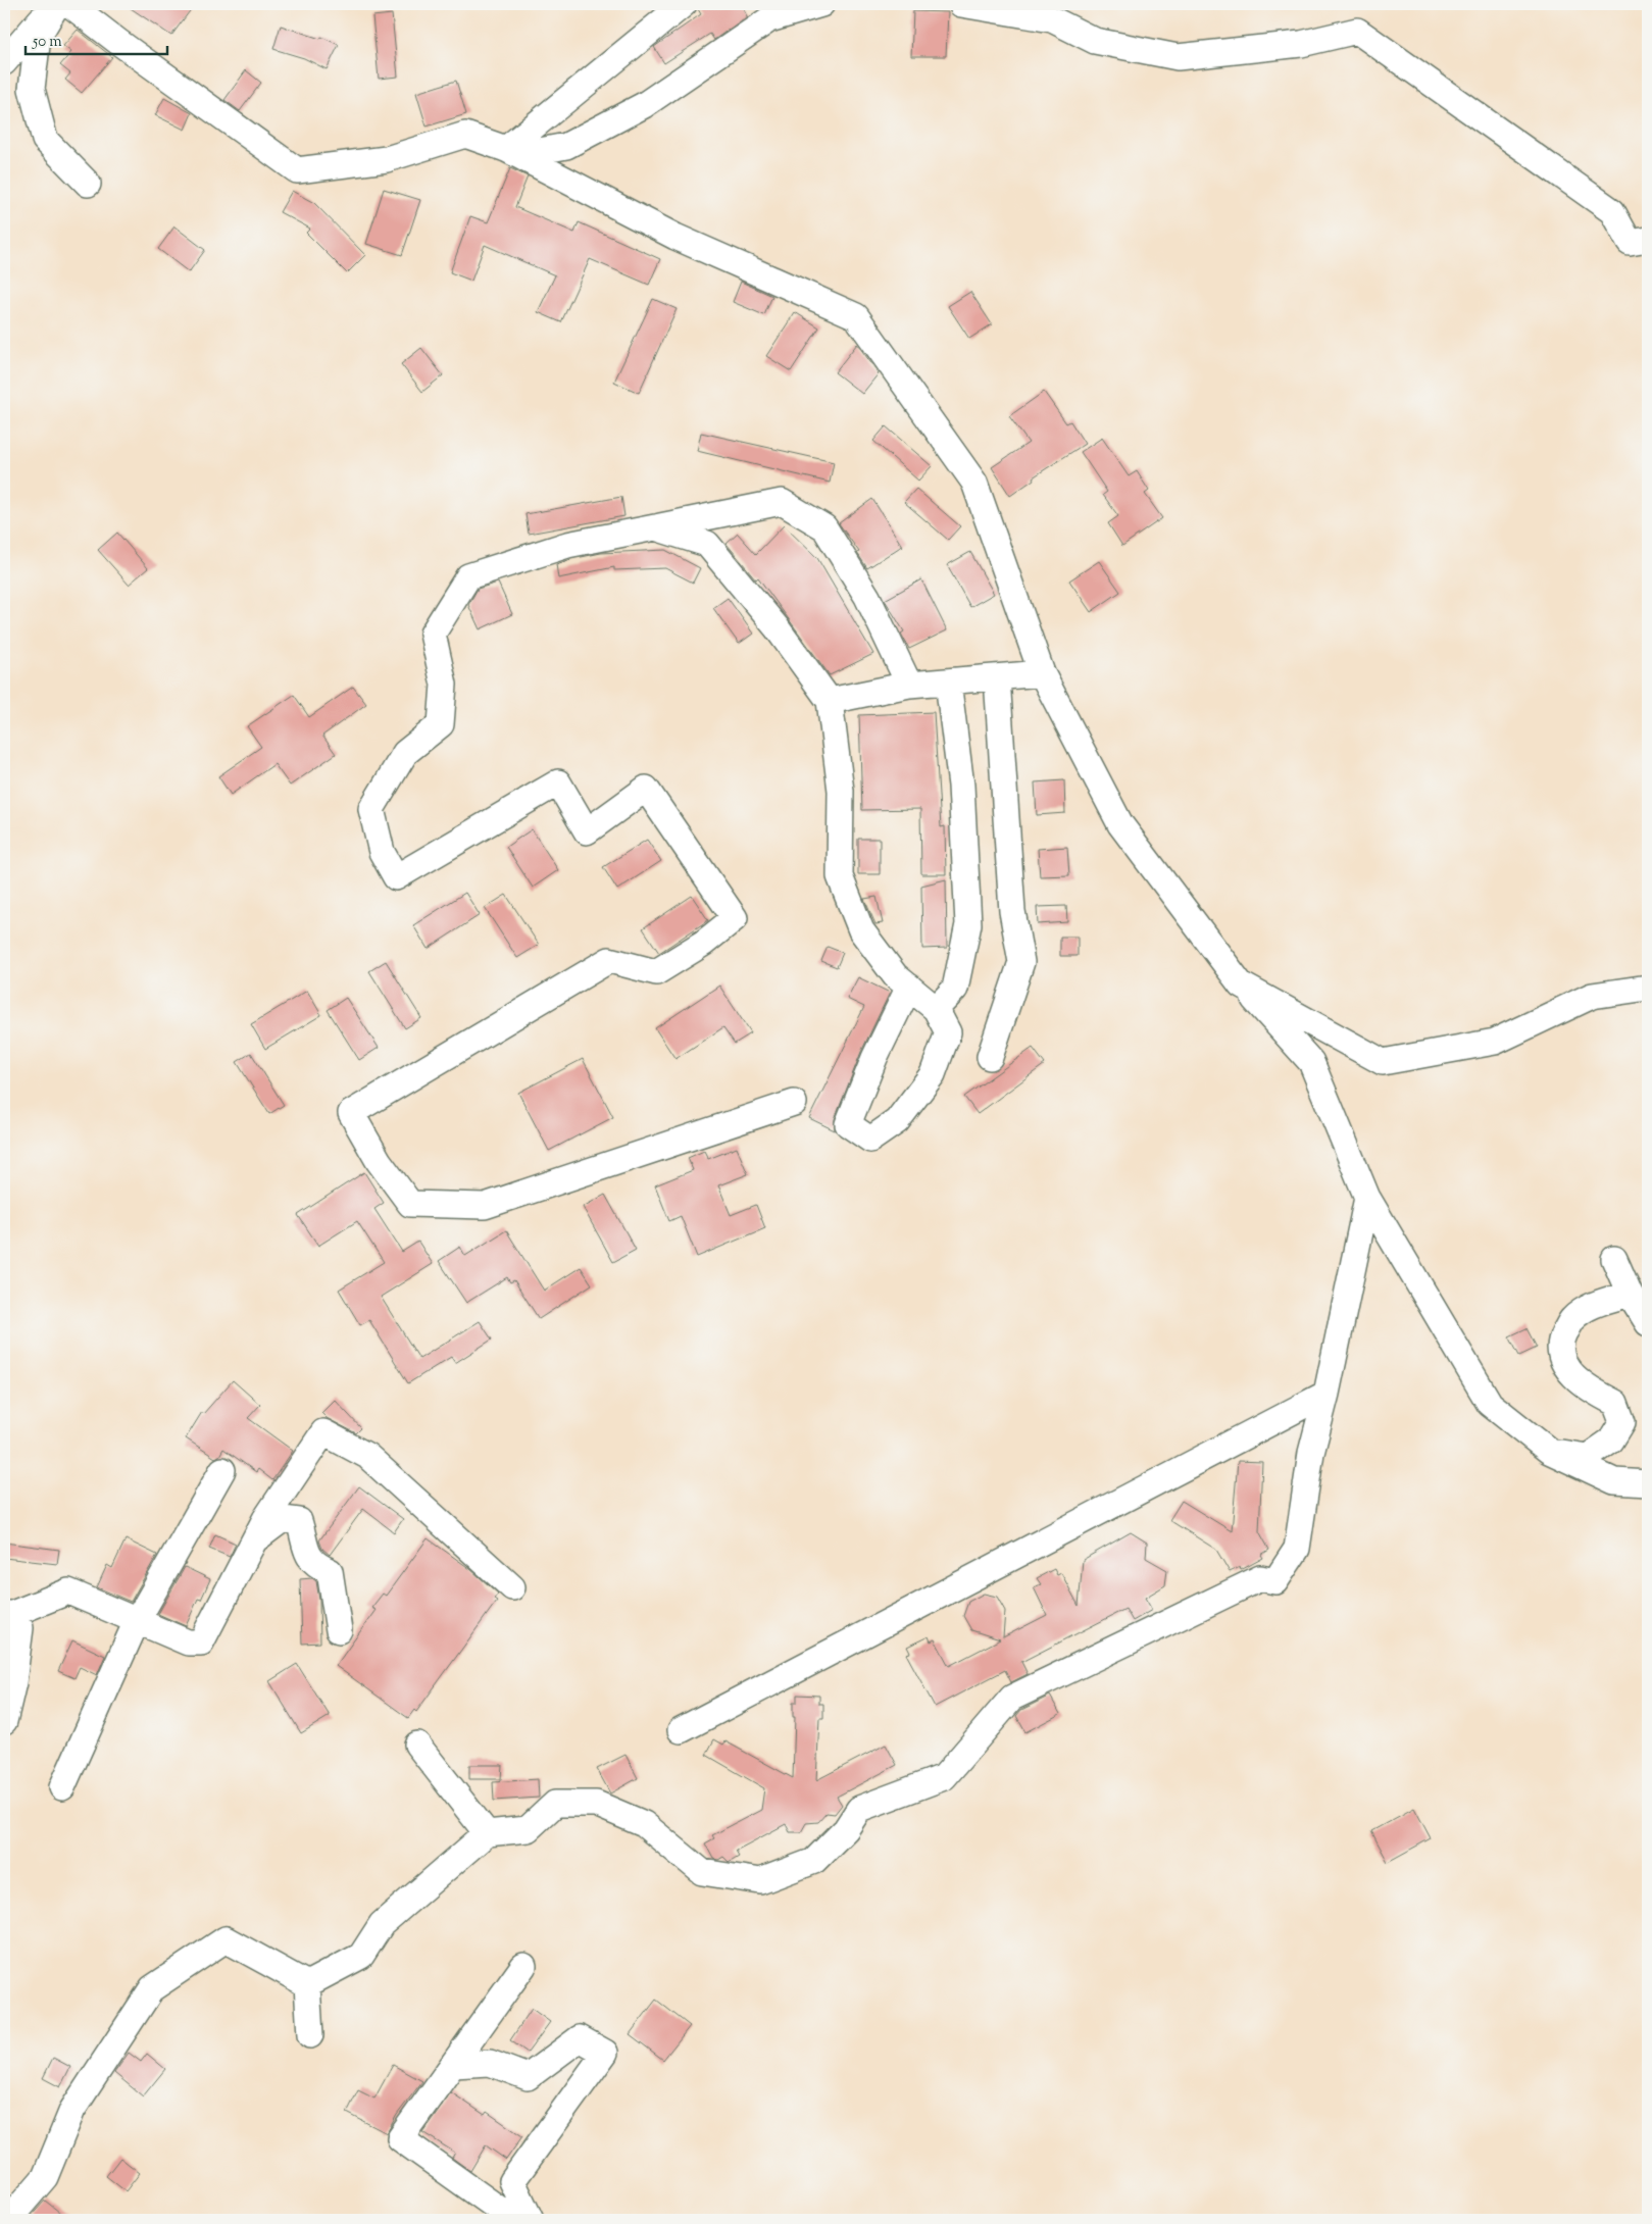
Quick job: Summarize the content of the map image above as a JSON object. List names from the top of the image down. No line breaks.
{"scale_bar":"50 m"}
